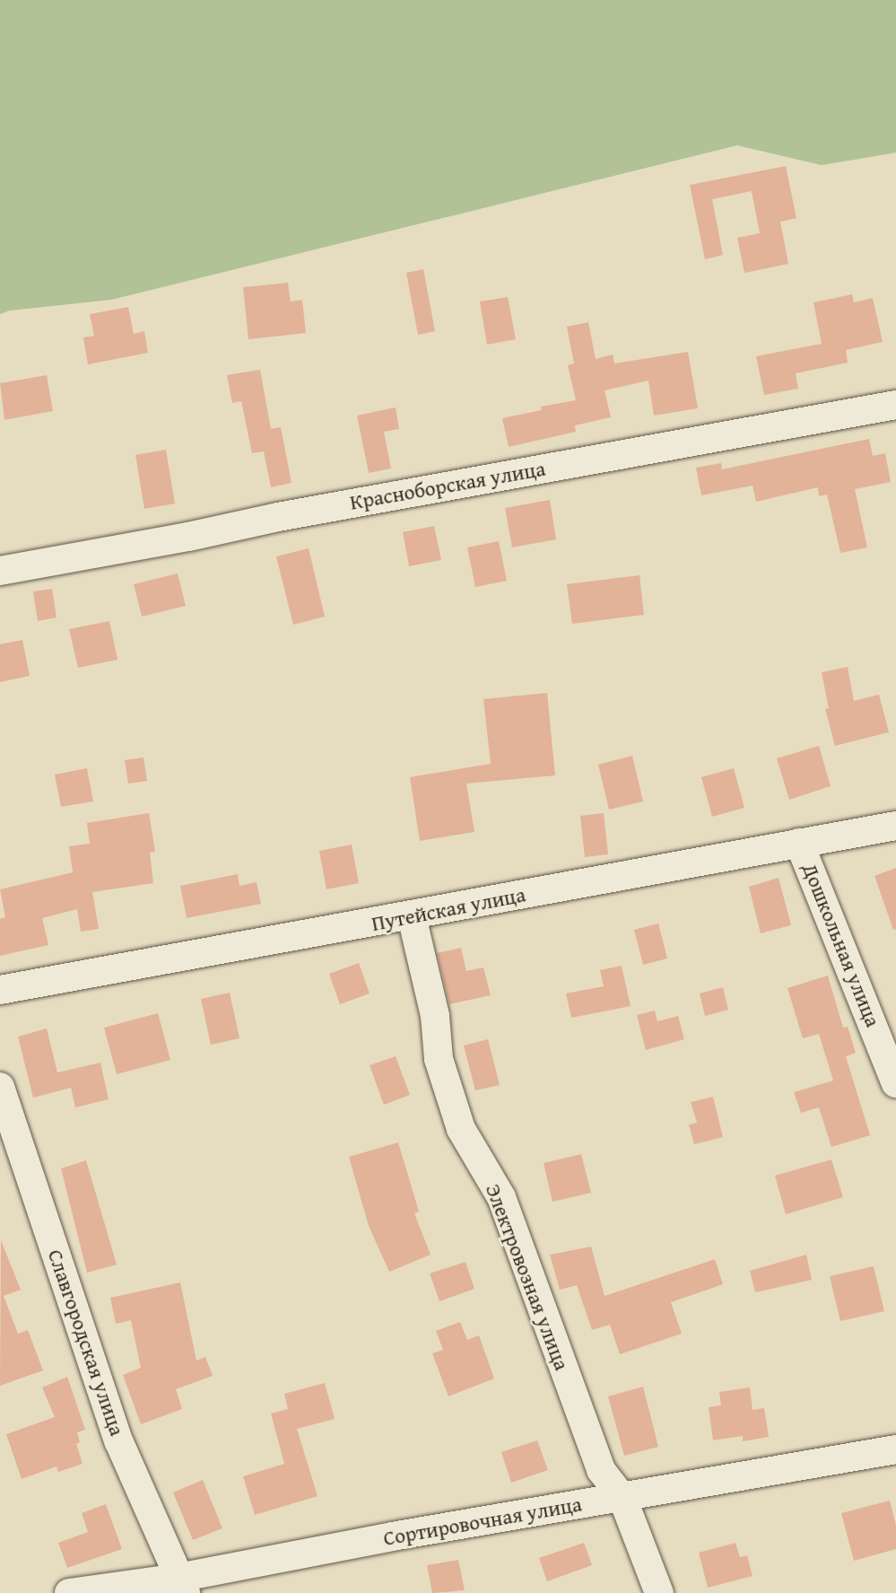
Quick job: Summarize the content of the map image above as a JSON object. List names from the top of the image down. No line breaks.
{"streets":{"street":["Красноборская улица","Путейская улица","Дошкольная улица","Электровозная улица","Славгородская улица","Сортировочная улица"]},"crossings":[["Путейская улица","Дошкольная улица"],["Путейская улица","Электровозная улица"],["Электровозная улица","Сортировочная улица"],["Славгородская улица","Сортировочная улица"]]}
